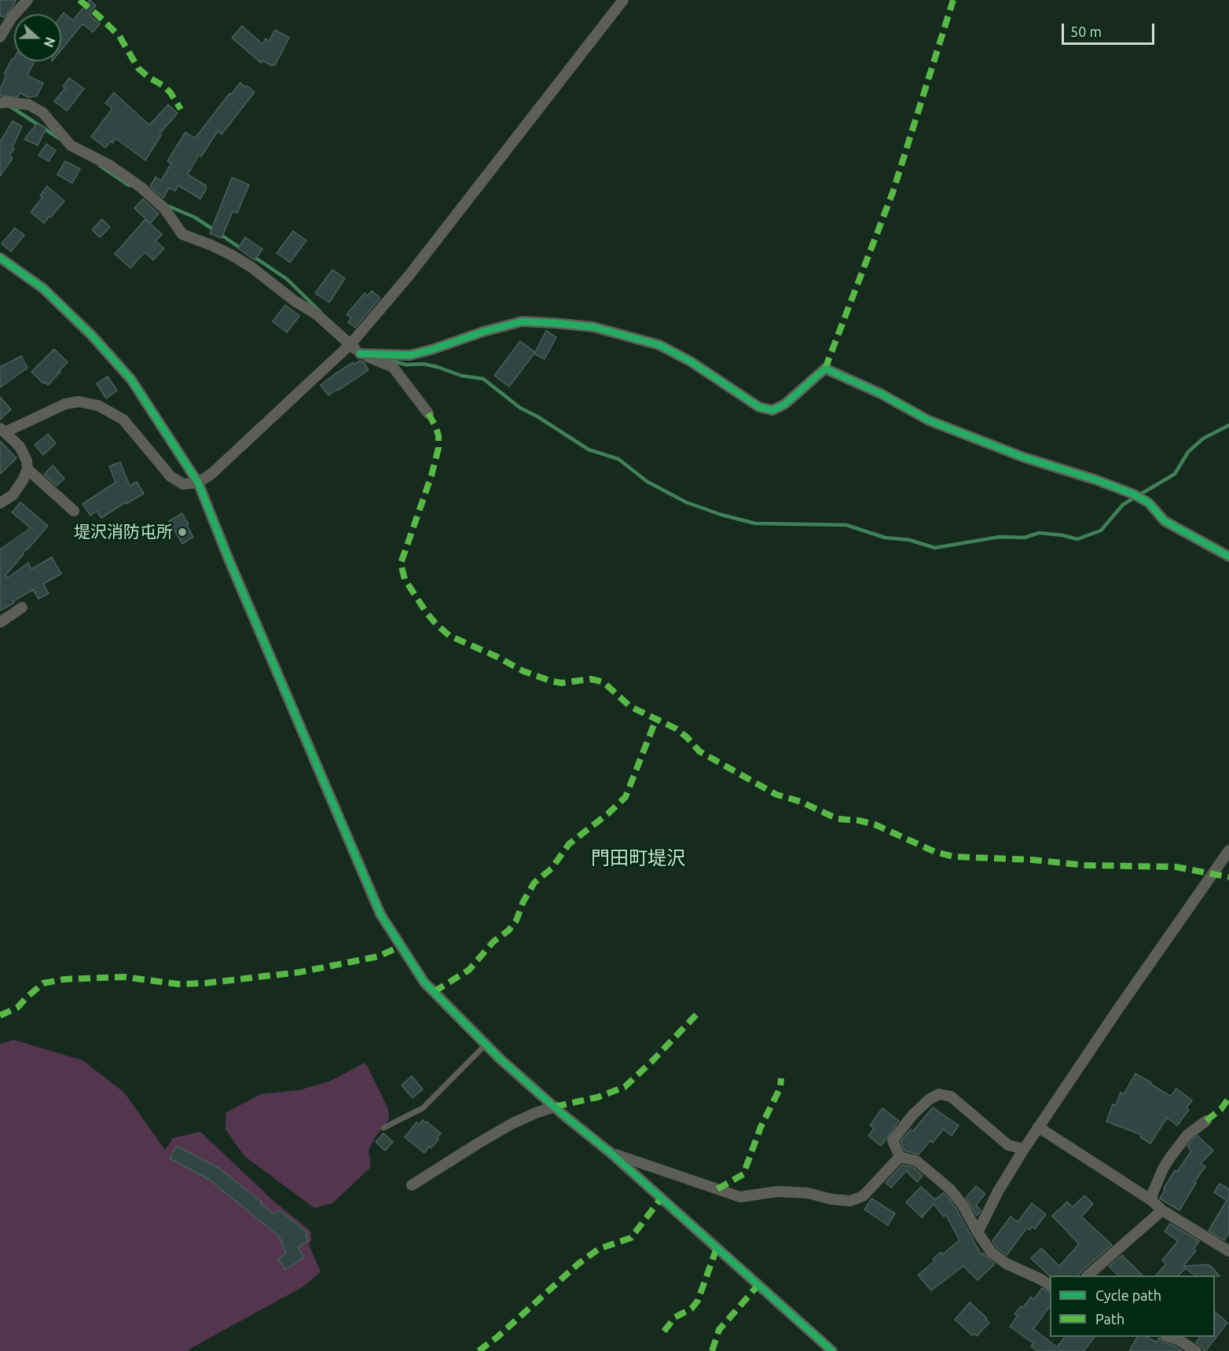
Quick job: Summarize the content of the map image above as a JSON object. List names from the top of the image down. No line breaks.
{"districts":["門田町堤沢"],"places":["堤沢消防屯所"],"legend":["Cycle path","Path"],"scale_bar":"50 m","north":"right"}
